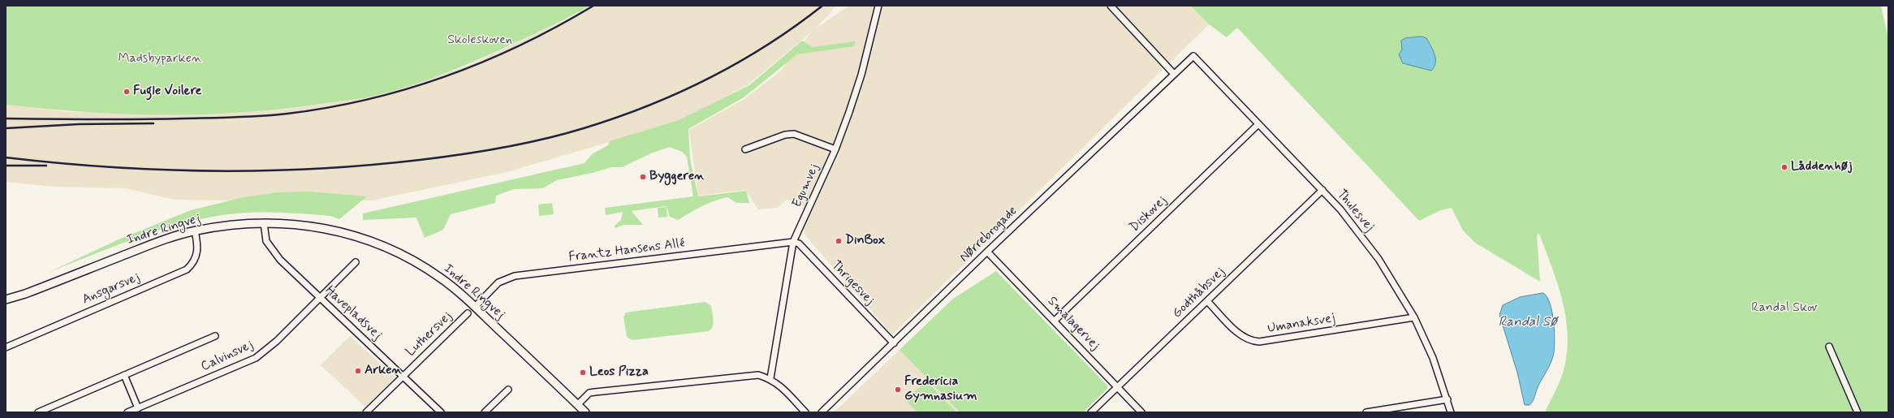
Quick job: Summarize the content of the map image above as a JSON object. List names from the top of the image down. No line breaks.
{"streets":{"street":["Egumvej","Thulesvej","Diskovej","Indre Ringvej","Nørrebrogade","Frantz Hansens Allé","Thrigesvej","Ansgarsvej","Godthåbsvej","Havepladsvej","Smalagervej","Umanaksvej","Luthersvej","Calvinsvej"]},"crossings":[["Egumvej","Frantz Hansens Allé"],["Egumvej","Thrigesvej"],["Thulesvej","Diskovej"],["Thulesvej","Nørrebrogade"],["Thulesvej","Godthåbsvej"],["Thulesvej","Umanaksvej"],["Diskovej","Smalagervej"],["Indre Ringvej","Frantz Hansens Allé"],["Indre Ringvej","Ansgarsvej"],["Indre Ringvej","Havepladsvej"],["Nørrebrogade","Thrigesvej"],["Nørrebrogade","Smalagervej"],["Frantz Hansens Allé","Thrigesvej"],["Godthåbsvej","Smalagervej"],["Godthåbsvej","Umanaksvej"],["Havepladsvej","Luthersvej"],["Havepladsvej","Calvinsvej"]],"water":["Randal Sø"],"parks":["Skoleskoven","Madsbyparken","Randal Skov"],"places":["Fugle Voilere","Låddenhøj","Byggeren","DinBox","Arken","Leos Pizza","Fredericia Gymnasium"]}
